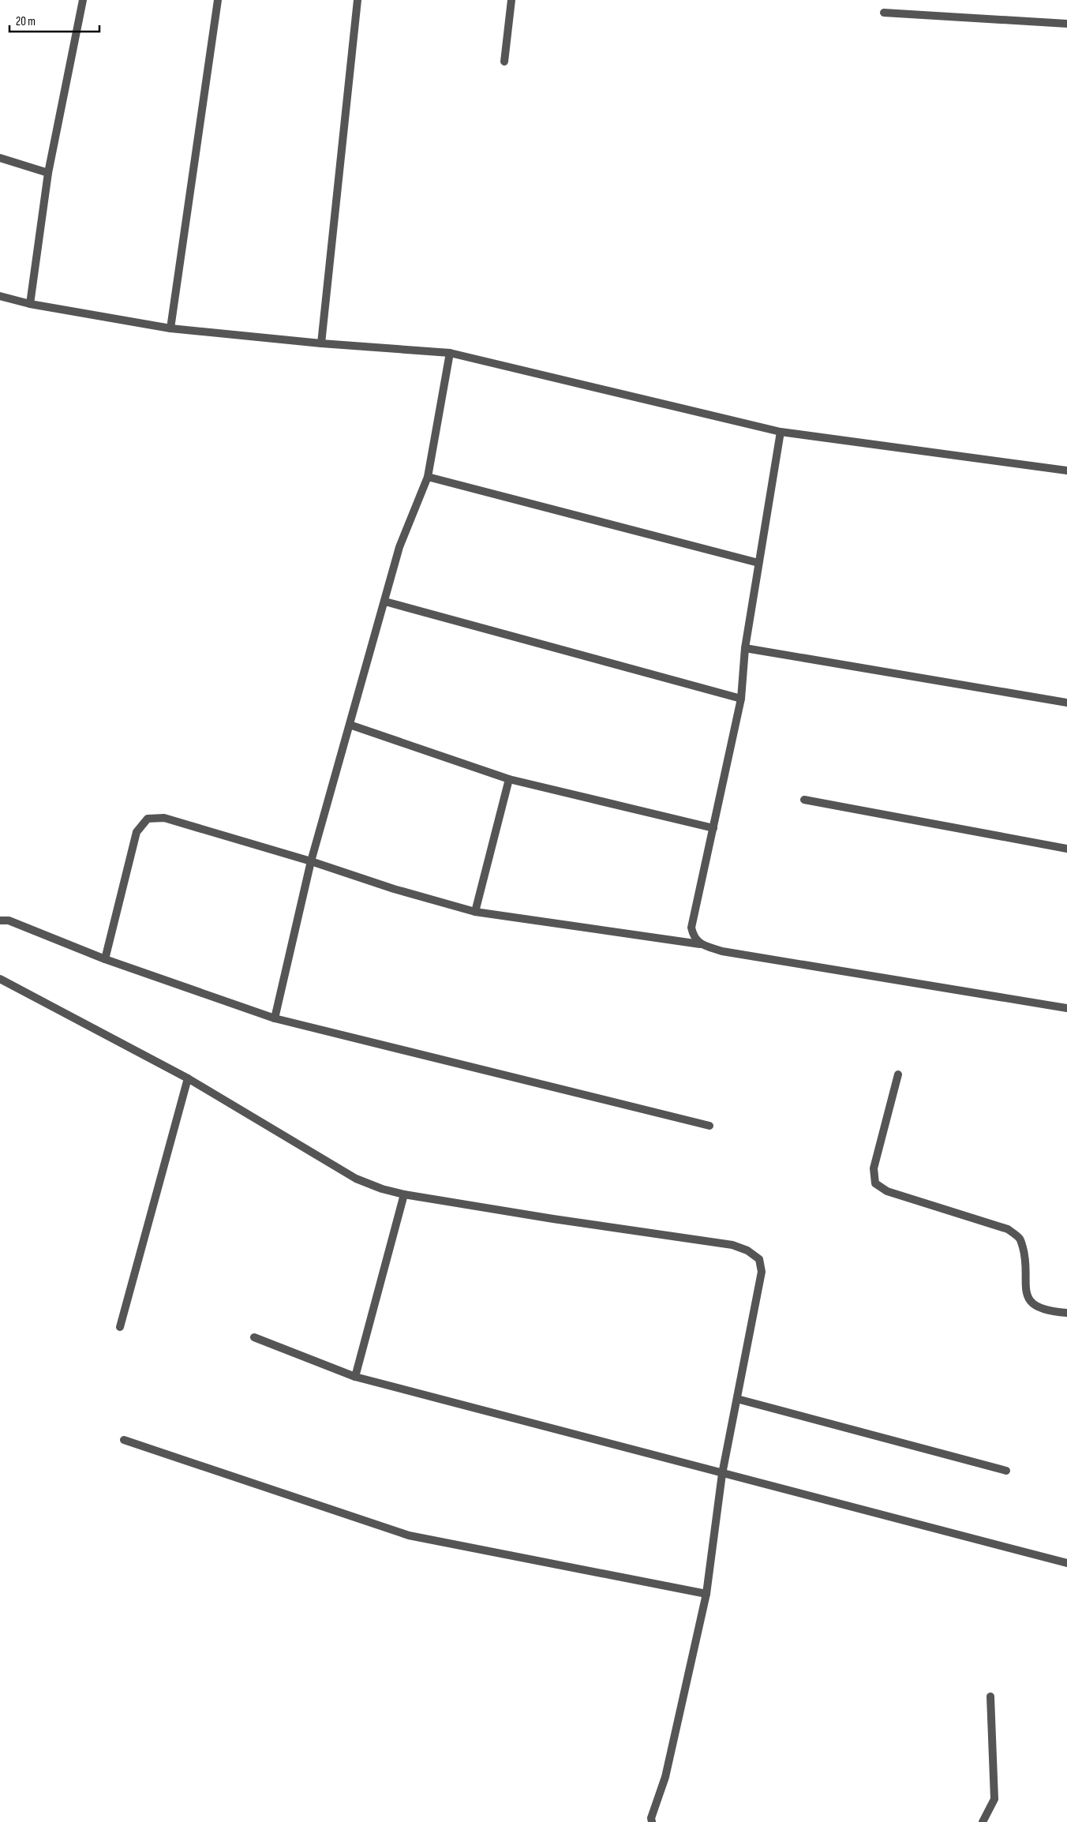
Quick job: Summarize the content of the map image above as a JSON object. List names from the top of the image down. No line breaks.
{"scale_bar":"20 m"}
